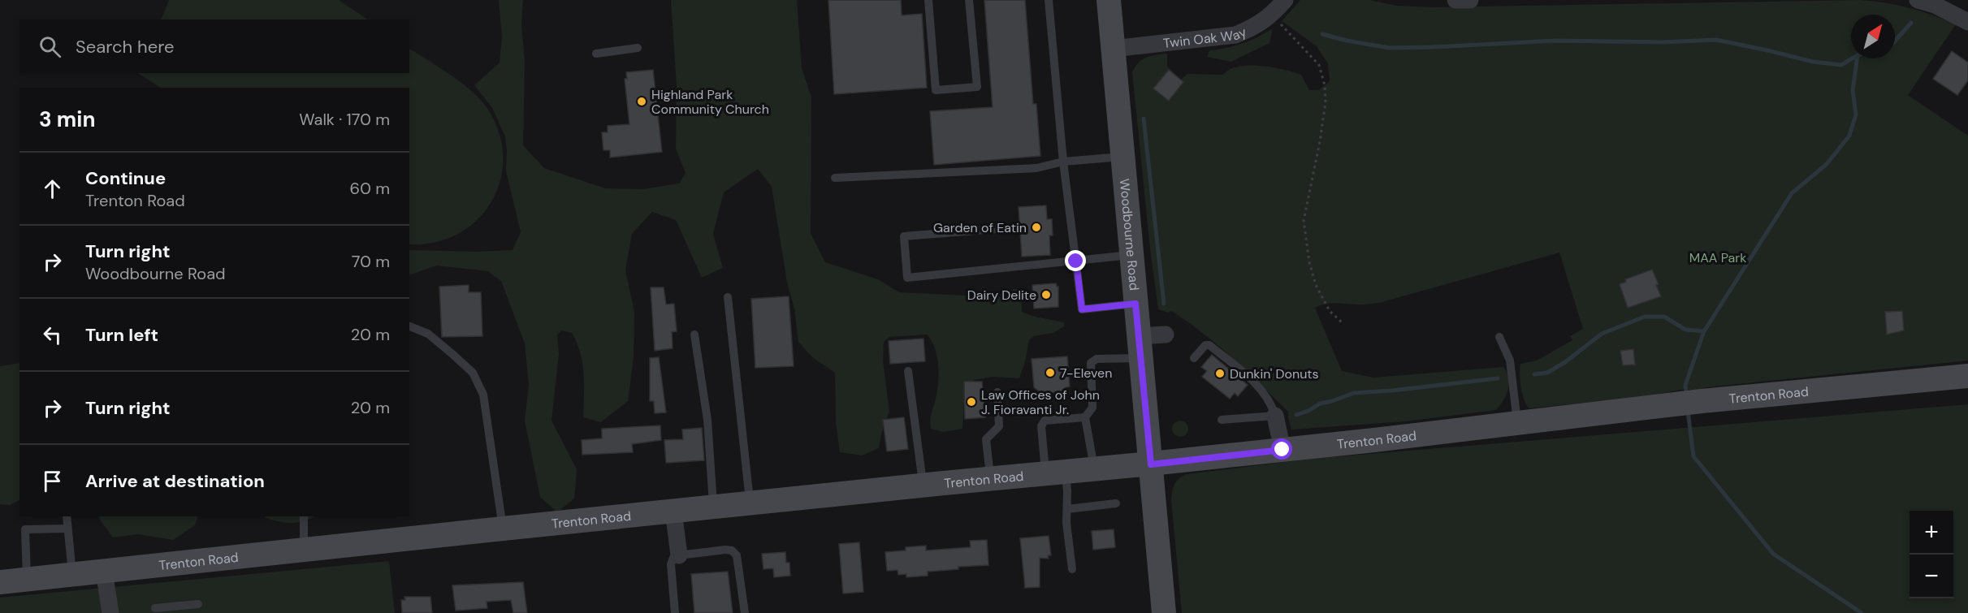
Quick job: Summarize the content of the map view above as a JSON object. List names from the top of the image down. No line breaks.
{"streets":{"main road":["Woodbourne Road","Trenton Road"],"street":["Twin Oak Way"]},"crossings":[["Twin Oak Way","Woodbourne Road"],["Woodbourne Road","Trenton Road"]],"parks":["MAA Park"],"places":["Highland Park Community Church","Garden of Eatin","Dairy Delite","7-Eleven","Dunkin' Donuts","Law Offices of John J. Fioravanti Jr."],"north":"top right","page":{"search":"Search here","heading":["3 min","Walk · 170 m"],"list":[["Continue","Trenton Road","60 m"],["Turn right","Woodbourne Road","70 m"],["Turn left","20 m"],["Turn right","20 m"],"Arrive at destination"],"map_buttons":["+","−"]}}
